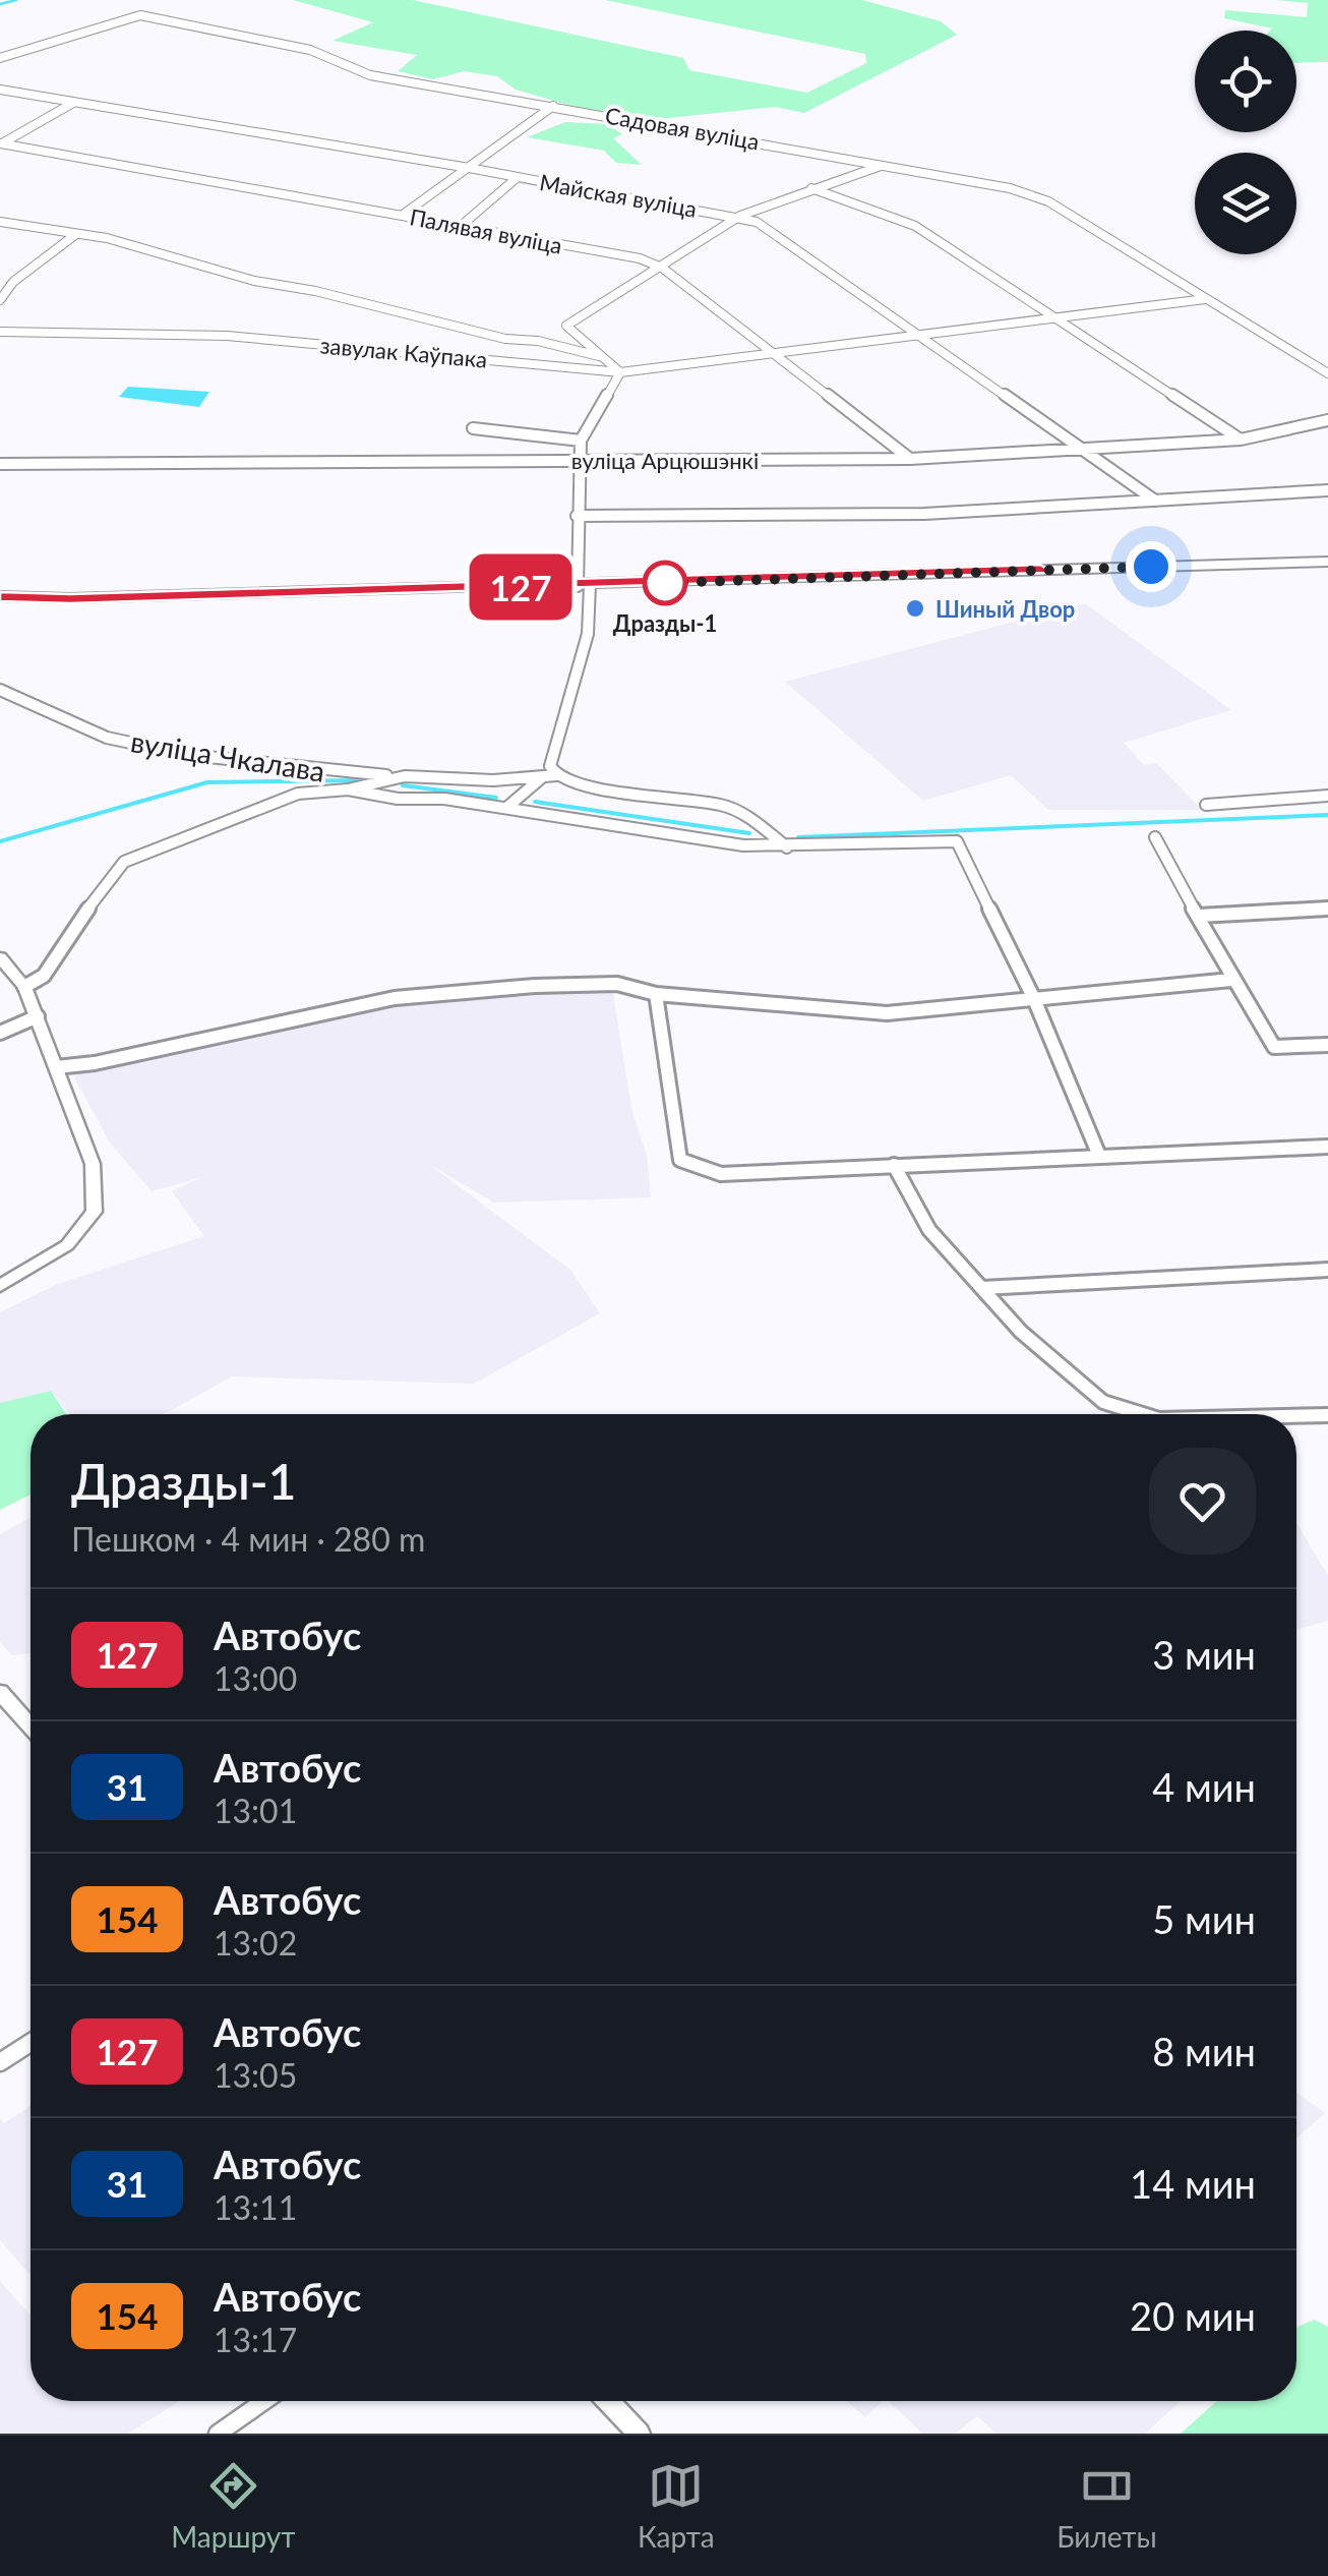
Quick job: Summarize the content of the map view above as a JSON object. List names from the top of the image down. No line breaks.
{"streets":{"street":["Садовая вуліца","Майская вуліца","Палявая вуліца","завулак Каўпака","вуліца Арцюшэнкі","вуліца Чкалава"]},"crossings":[["Садовая вуліца","завулак Каўпака"],["Майская вуліца","завулак Каўпака"],["Майская вуліца","вуліца Арцюшэнкі"],["Палявая вуліца","завулак Каўпака"],["Палявая вуліца","вуліца Арцюшэнкі"]],"places":["Дразды-1","Шиный Двор"],"lines":["bus line 127"],"page":{"on_map":"127","heading":["Дразды-1","Пешком · 4 мин · 280 m"],"list":[{"mark":"127","name":"Автобус","note":"13:00","value":"3 мин"},{"mark":"31","name":"Автобус","note":"13:01","value":"4 мин"},{"mark":"154","name":"Автобус","note":"13:02","value":"5 мин"},{"mark":"127","name":"Автобус","note":"13:05","value":"8 мин"},{"mark":"31","name":"Автобус","note":"13:11","value":"14 мин"},{"mark":"154","name":"Автобус","note":"13:17","value":"20 мин"}],"tabs":["Маршрут","Карта","Билеты"]}}
